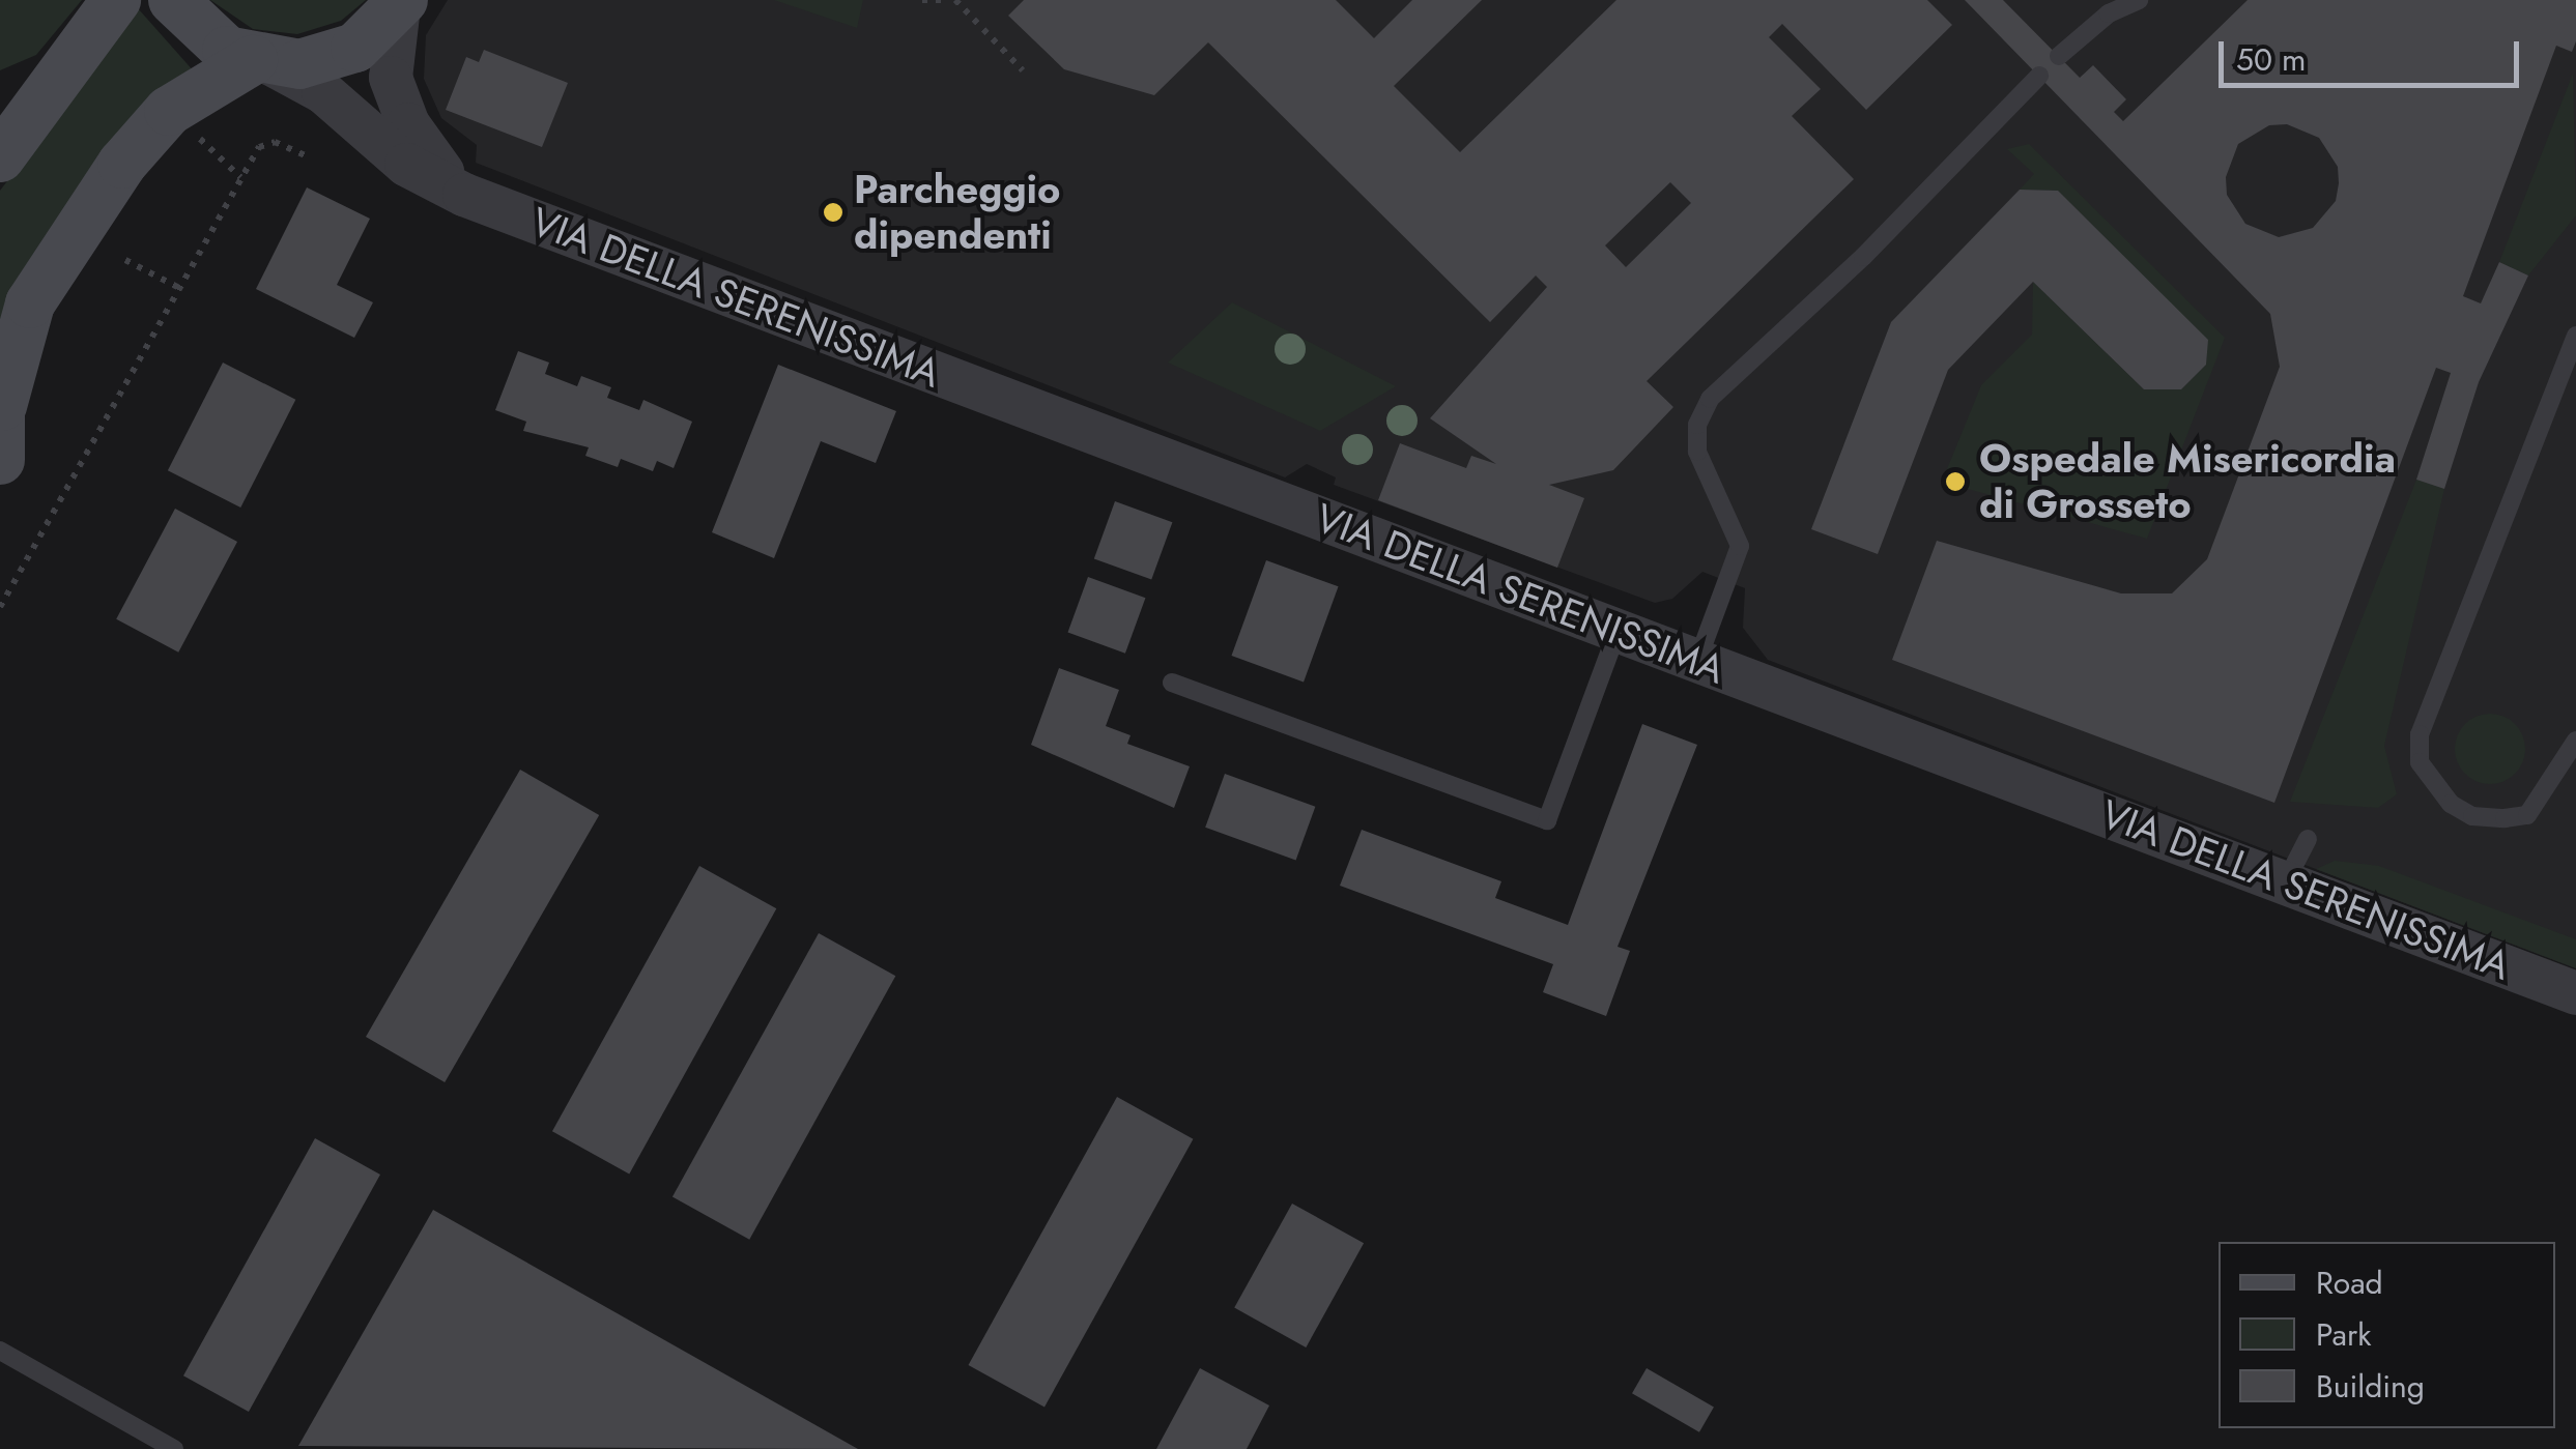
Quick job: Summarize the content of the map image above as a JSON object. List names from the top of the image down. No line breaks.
{"streets":{"street":["VIA DELLA SERENISSIMA"]},"places":["Parcheggio dipendenti","Ospedale Misericordia di Grosseto"],"legend":["Road","Park","Building"],"scale_bar":"50 m"}
